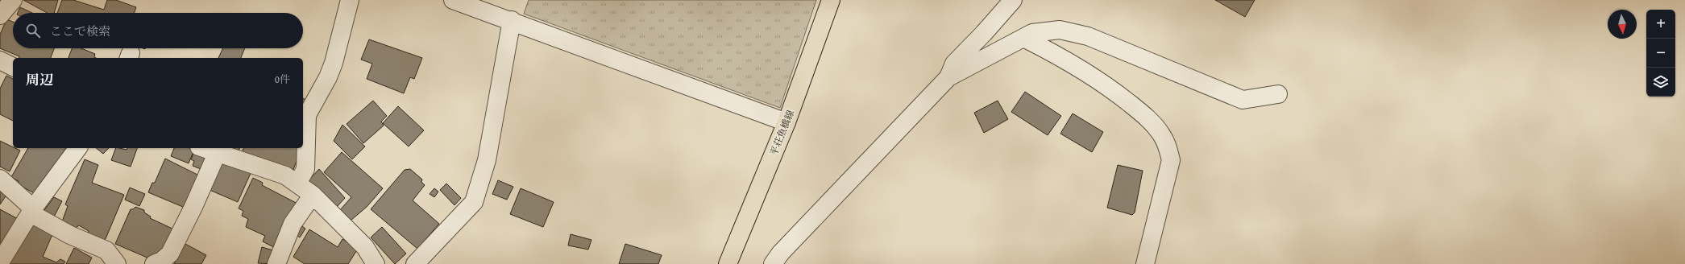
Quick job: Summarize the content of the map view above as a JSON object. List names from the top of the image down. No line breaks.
{"streets":{"main road":["平荘魚橋線"]},"north":"bottom","page":{"map_buttons":["+","−"],"search":"ここで検索","heading":["周辺","0件"]}}
